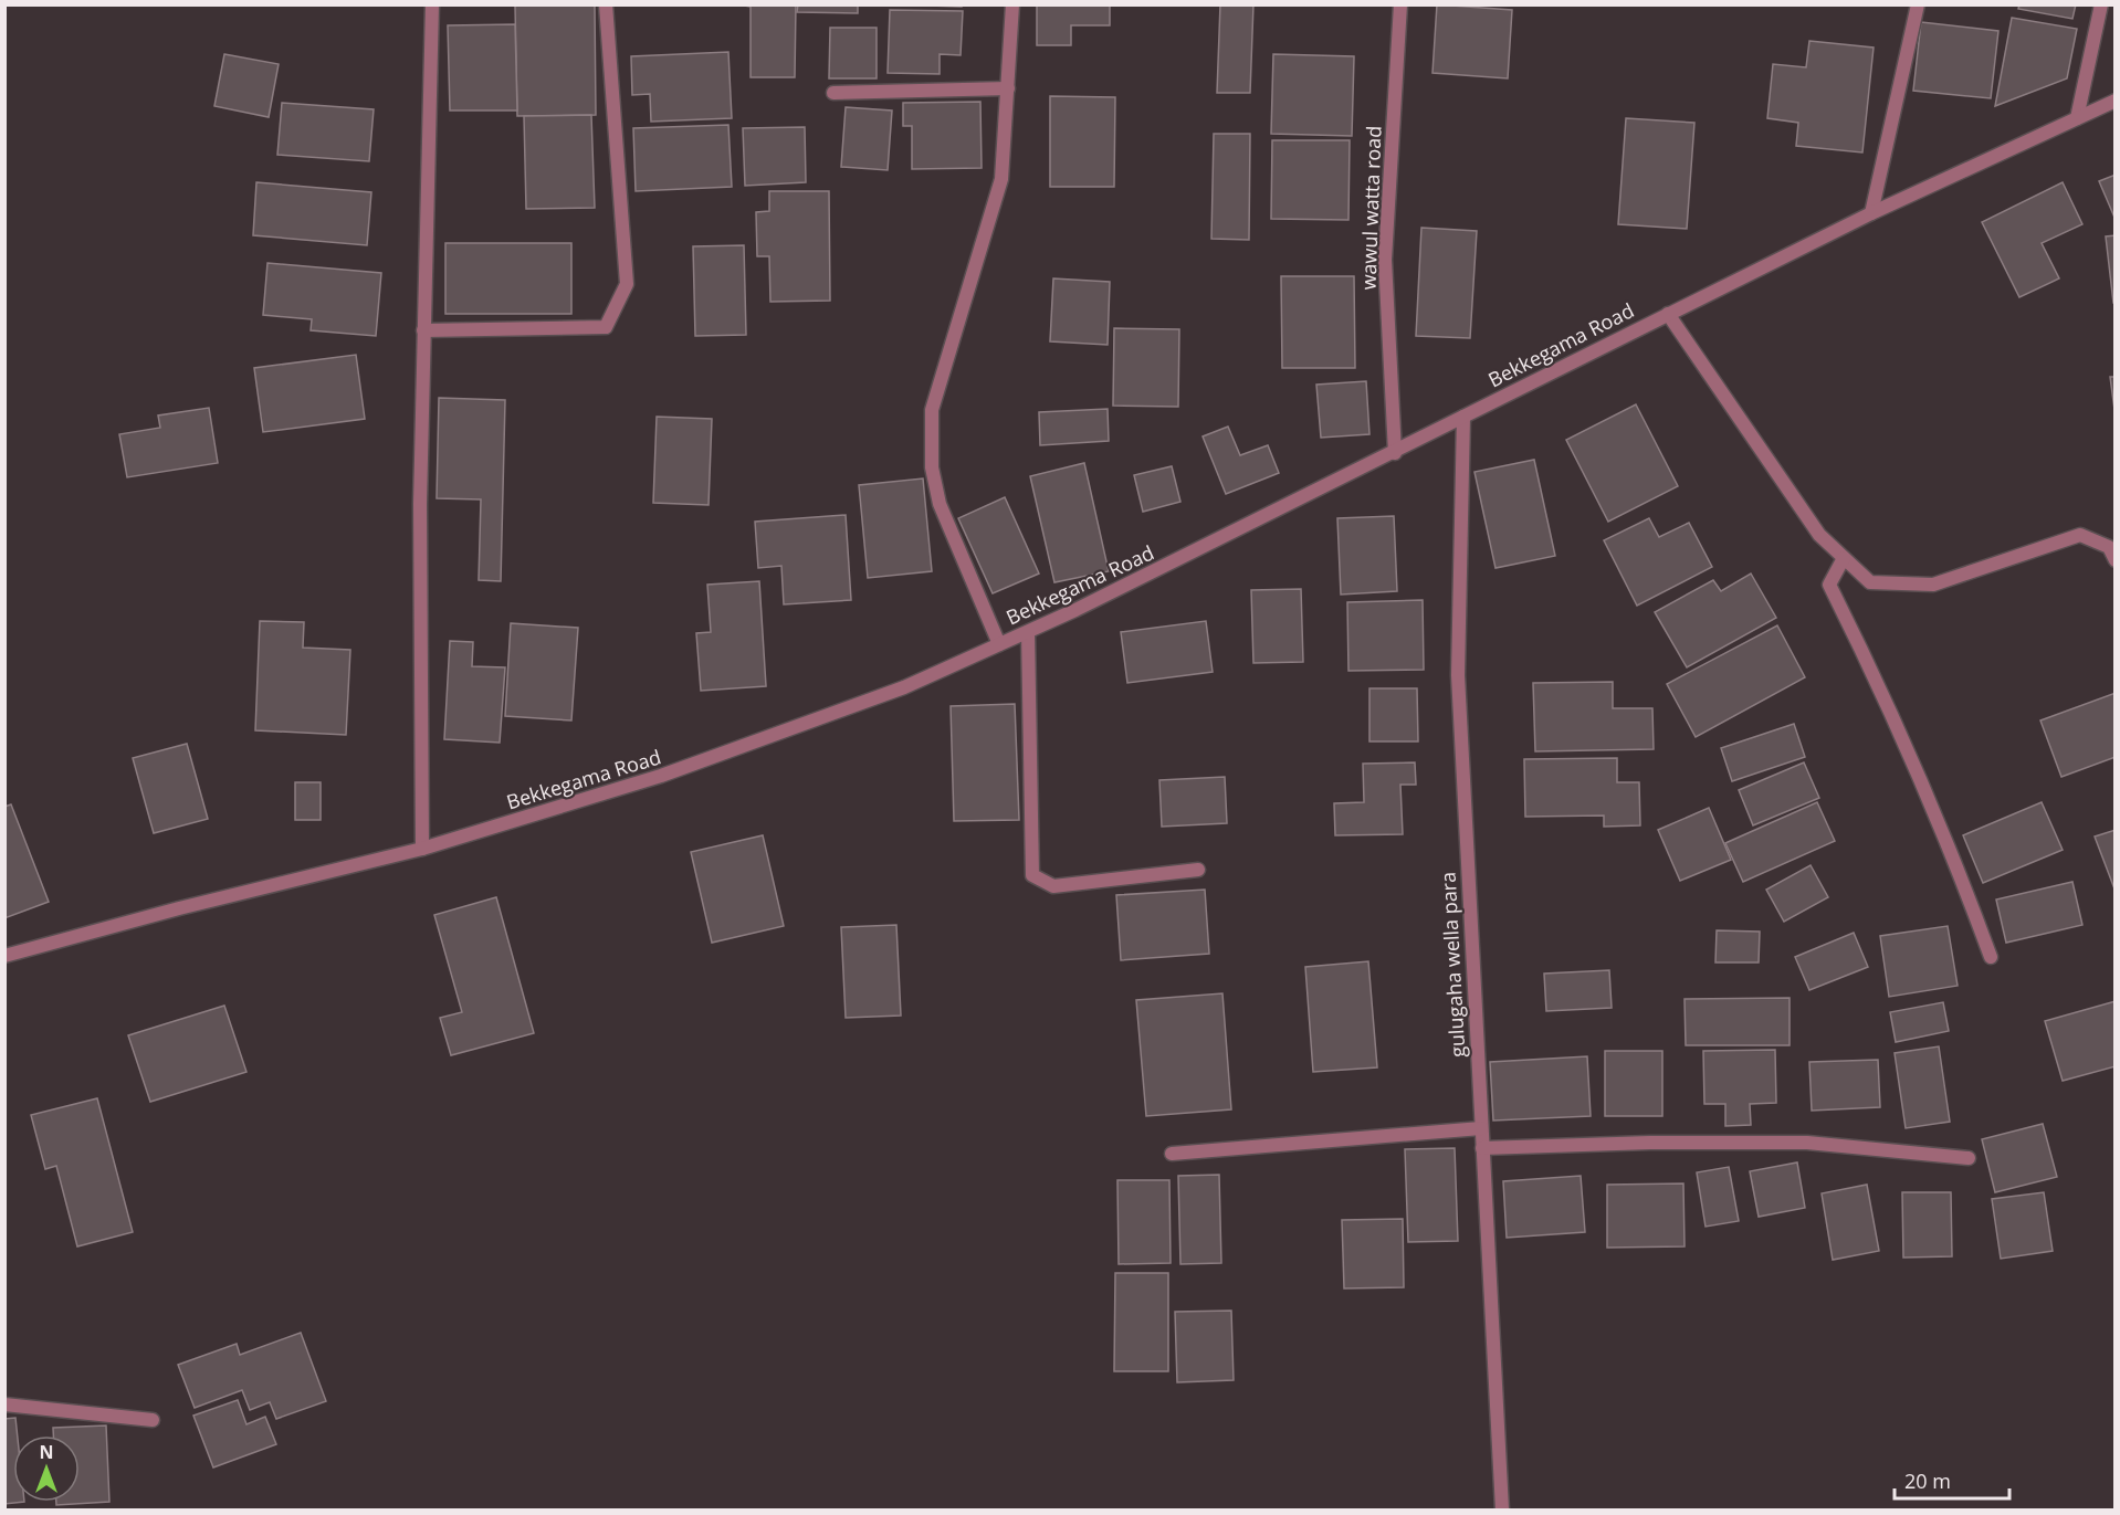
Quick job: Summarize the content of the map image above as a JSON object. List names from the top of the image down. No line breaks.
{"streets":{"street":["wawul watta road","Bekkegama Road","gulugaha wella para"]},"crossings":[["wawul watta road","Bekkegama Road"],["Bekkegama Road","gulugaha wella para"]],"scale_bar":"20 m","north":"top"}
